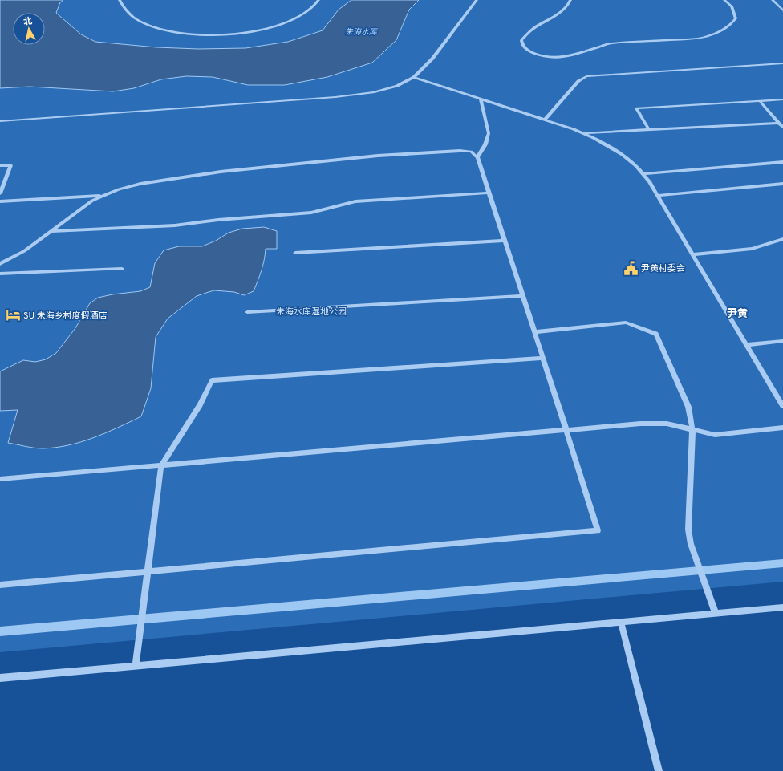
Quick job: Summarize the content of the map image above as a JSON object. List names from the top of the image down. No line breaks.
{"districts":["尹黄"],"water":["朱海水库"],"parks":["朱海水库湿地公园"],"places":{"public building":["尹黄村委会"],"hotel":["SU 朱海乡村度假酒店"]},"north":"top"}
